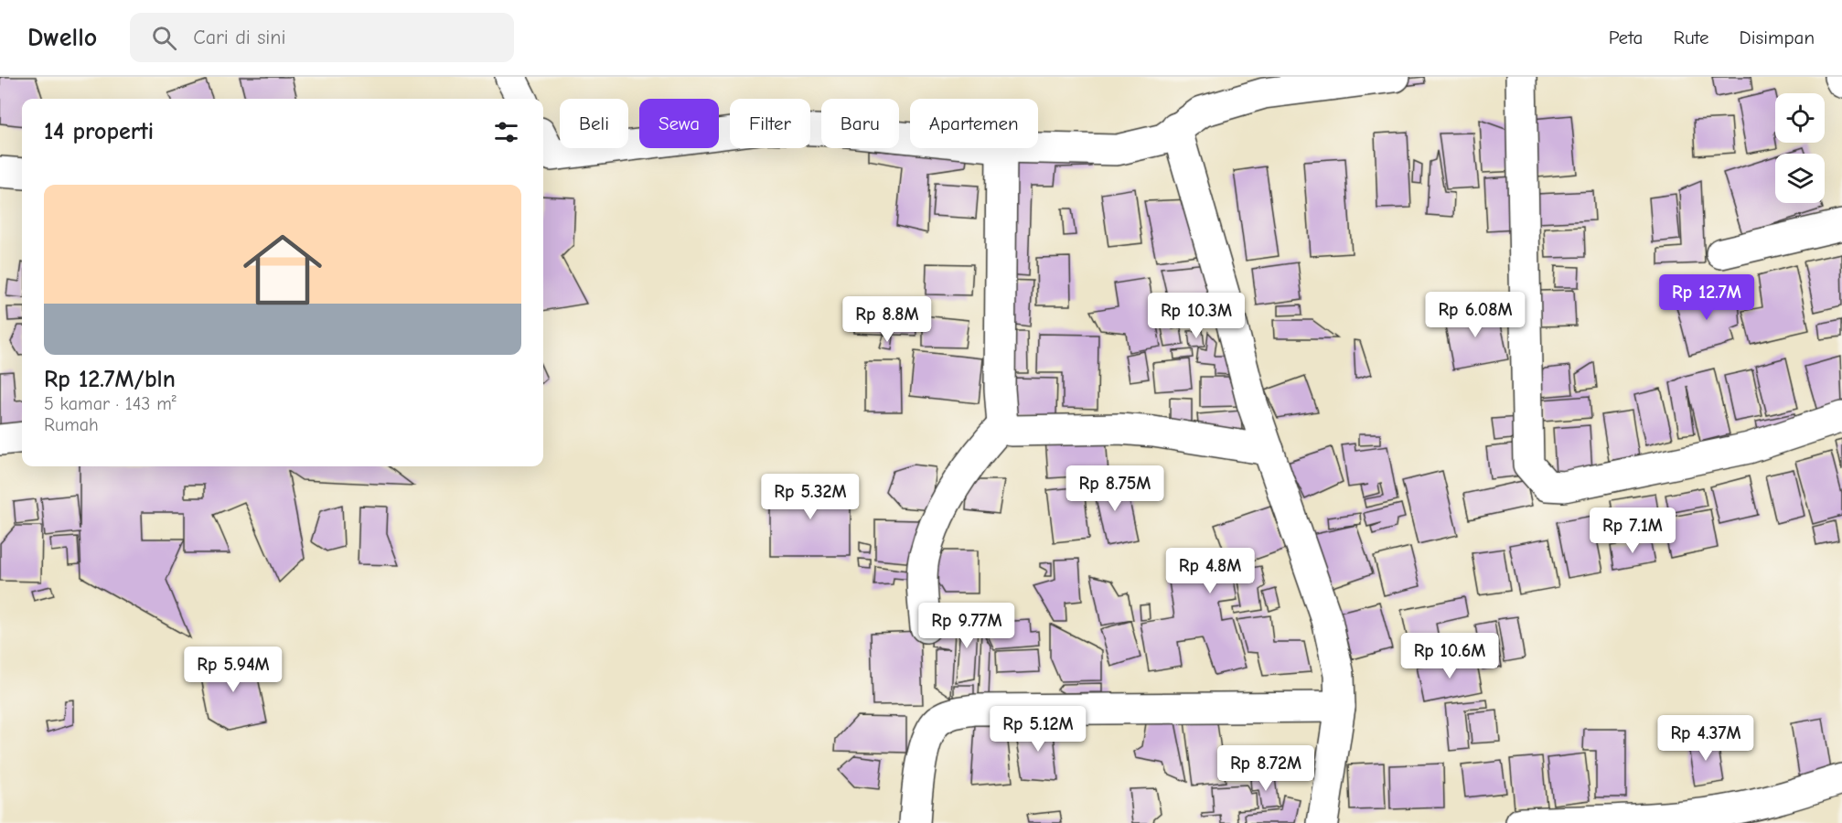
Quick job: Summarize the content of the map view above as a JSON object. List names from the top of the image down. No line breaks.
{"page":{"header":"Dwello","search":"Cari di sini","nav":["Peta","Rute","Disimpan"],"chip":["Beli","Sewa","Filter","Baru","Apartemen"],"heading":"14 properti","list":[{"name":"Rp 12.7M/bln","note":"5 kamar · 143 m² · Rumah"}],"price":["Rp 12.7M","Rp 6.08M","Rp 10.3M","Rp 8.8M","Rp 8.75M","Rp 5.32M","Rp 7.1M","Rp 4.8M","Rp 9.77M","Rp 10.6M","Rp 5.94M","Rp 5.12M","Rp 4.37M","Rp 8.72M"]}}
